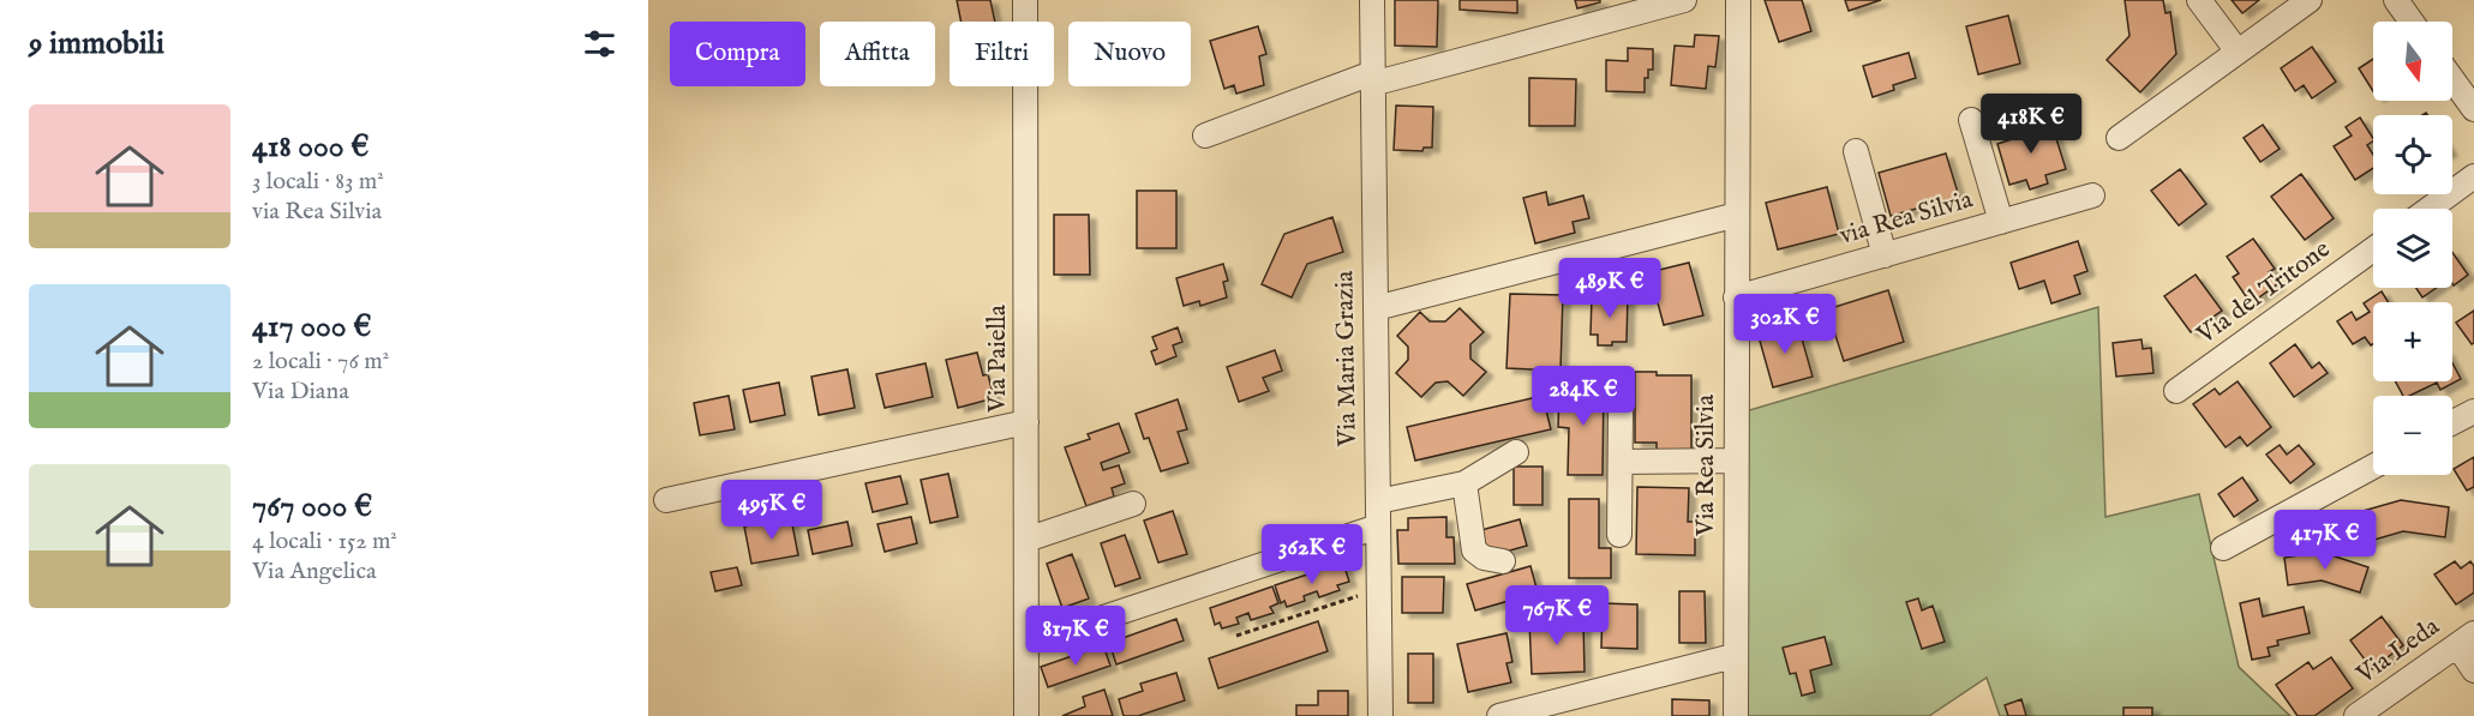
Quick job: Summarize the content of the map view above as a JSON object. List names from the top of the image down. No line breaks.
{"streets":{"street":["via Rea Silvia","Via del Tritone","Via Paiella","Via Maria Grazia","Via Rea Silvia","Via Leda"]},"crossings":[["via Rea Silvia","Via Rea Silvia"]],"north":"bottom","page":{"heading":"9 immobili","map_buttons":["+","−"],"chip":["Compra","Affitta","Filtri","Nuovo"],"list":[{"name":"418 000 €","note":"3 locali · 83 m² · via Rea Silvia"},{"name":"417 000 €","note":"2 locali · 76 m² · Via Diana"},{"name":"767 000 €","note":"4 locali · 152 m² · Via Angelica"}],"price":["418K €","489K €","302K €","284K €","495K €","417K €","362K €","767K €","817K €"]}}
